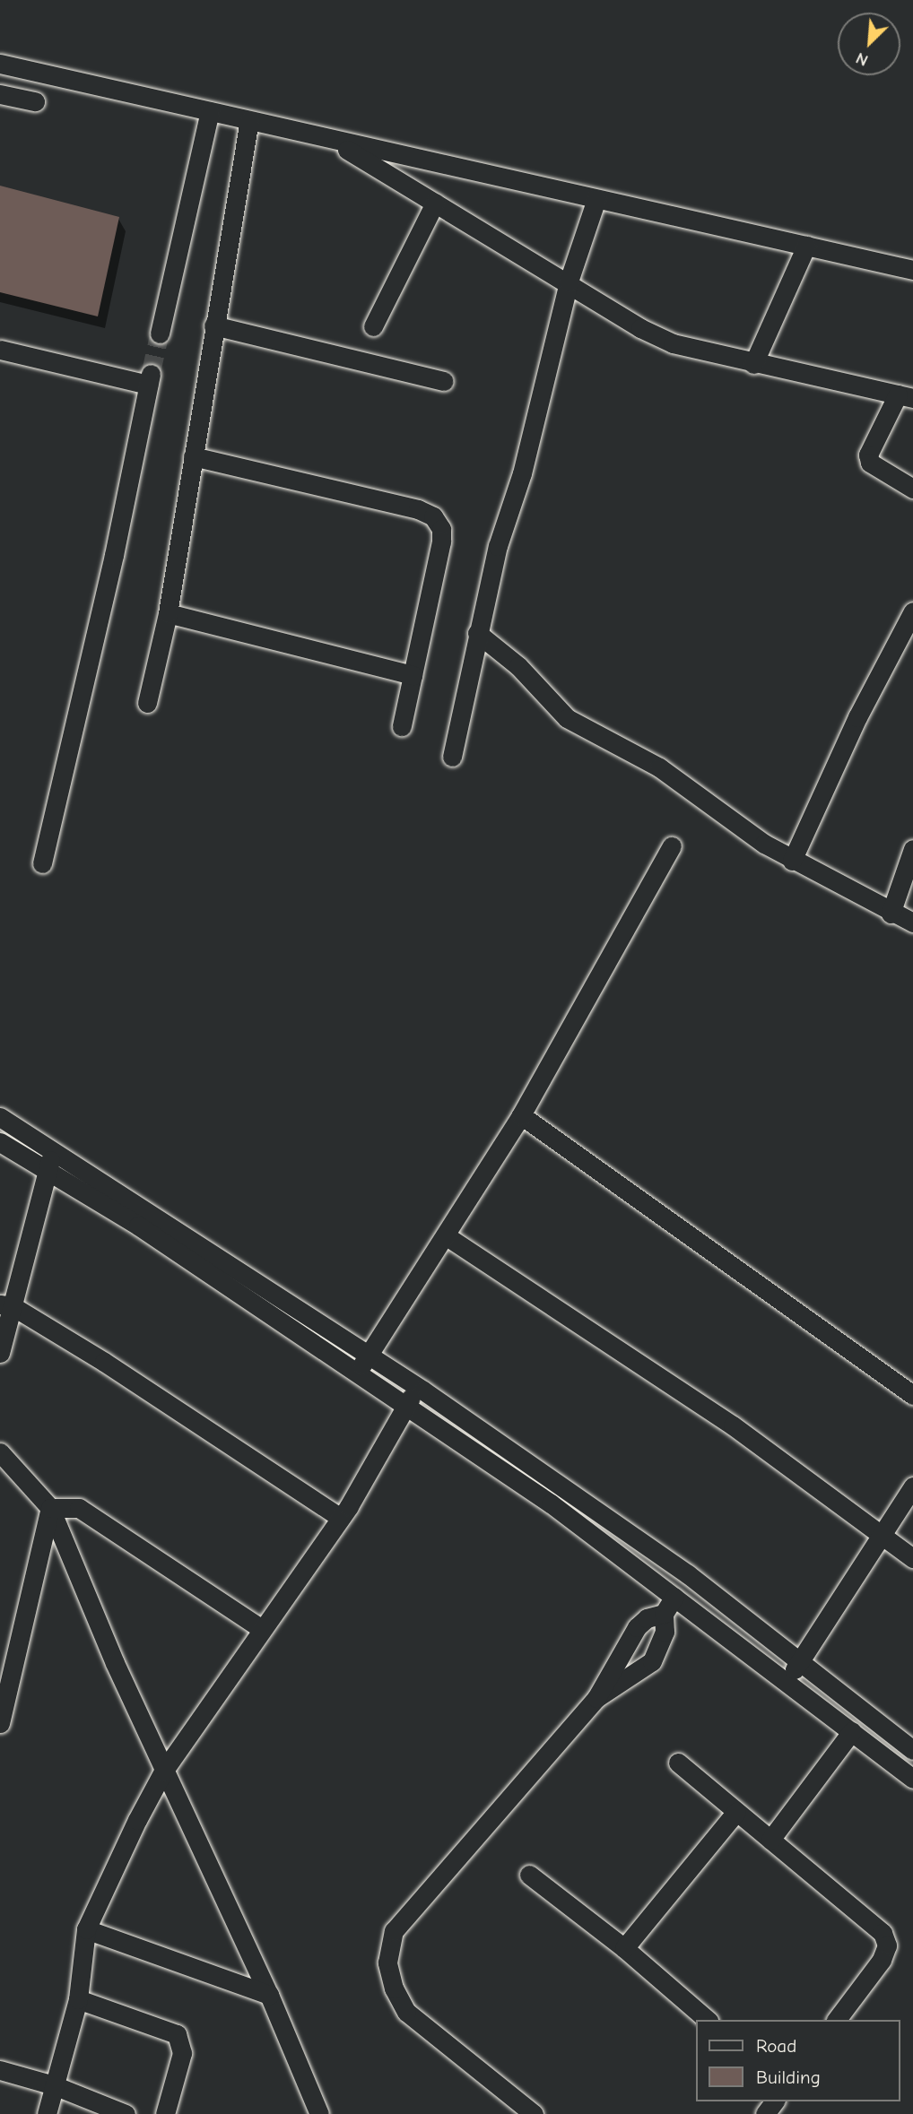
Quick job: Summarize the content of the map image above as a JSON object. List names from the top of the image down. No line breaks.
{"legend":["Road","Building"],"north":"bottom left"}
